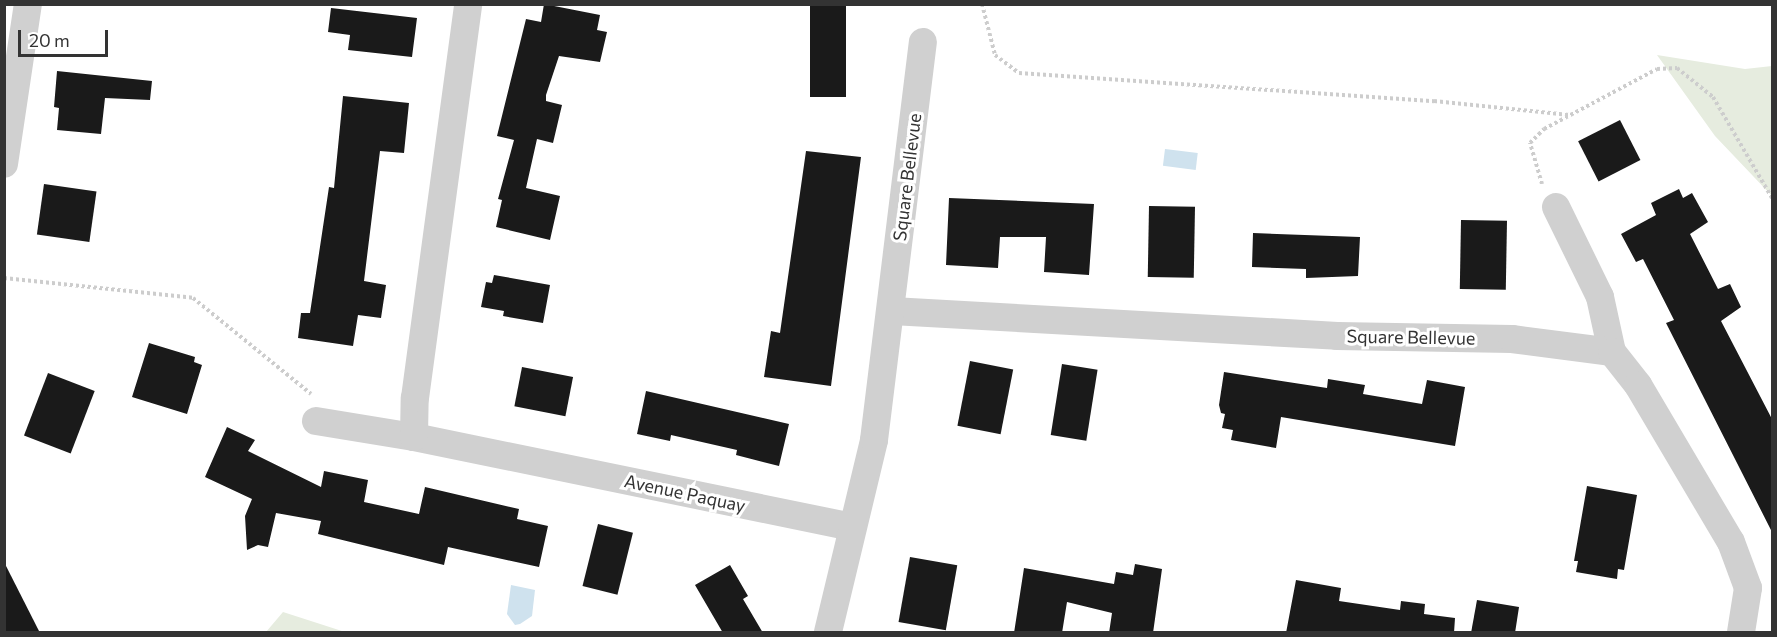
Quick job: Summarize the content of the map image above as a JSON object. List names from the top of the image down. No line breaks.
{"streets":{"street":["Square Bellevue","Avenue Paquay"]},"crossings":[["Square Bellevue","Avenue Paquay"]],"scale_bar":"20 m"}
